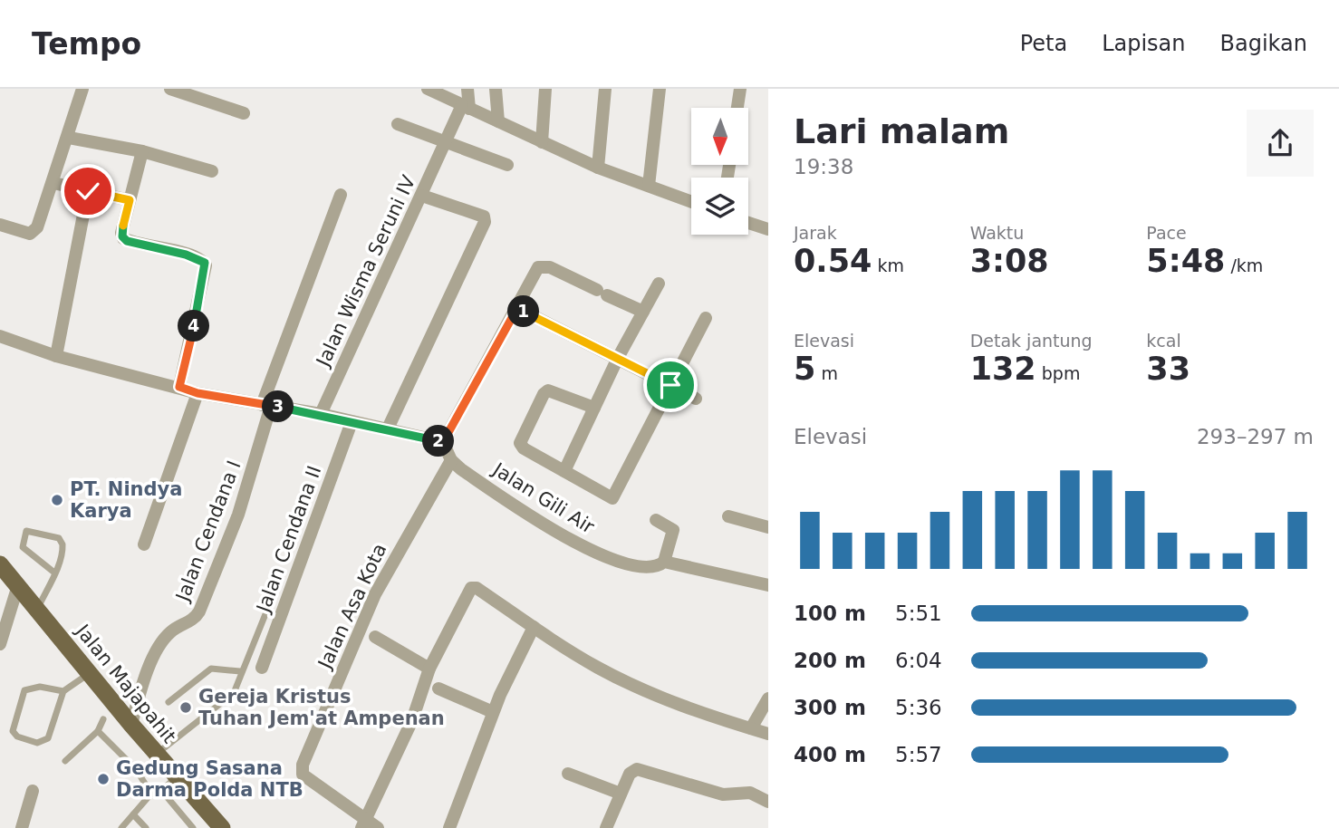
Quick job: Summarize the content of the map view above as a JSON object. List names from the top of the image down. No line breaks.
{"streets":{"main road":["Jalan Majapahit"],"street":["Jalan Wisma Seruni IV","Jalan Gili Air","Jalan Cendana I","Jalan Cendana II","Jalan Asa Kota"]},"crossings":[["Jalan Gili Air","Jalan Asa Kota"],["Jalan Cendana I","Jalan Majapahit"]],"places":["PT. Nindya Karya","Gereja Kristus Tuhan Jem'at Ampenan","Gedung Sasana Darma Polda NTB"],"north":"bottom","page":{"header":"Tempo","nav":["Peta","Lapisan","Bagikan"],"heading":["Lari malam","19:38"],"stats":[["Jarak","0.54 km"],["Waktu","3:08"],["Pace","5:48 /km"],["Elevasi","5 m"],["Detak jantung","132 bpm"],["kcal","33"]],"pins":["1","4","3","2"],"chart":["Elevasi","293–297 m"],"list":[{"name":"100 m","note":"5:51"},{"name":"200 m","note":"6:04"},{"name":"300 m","note":"5:36"},{"name":"400 m","note":"5:57"}]}}
